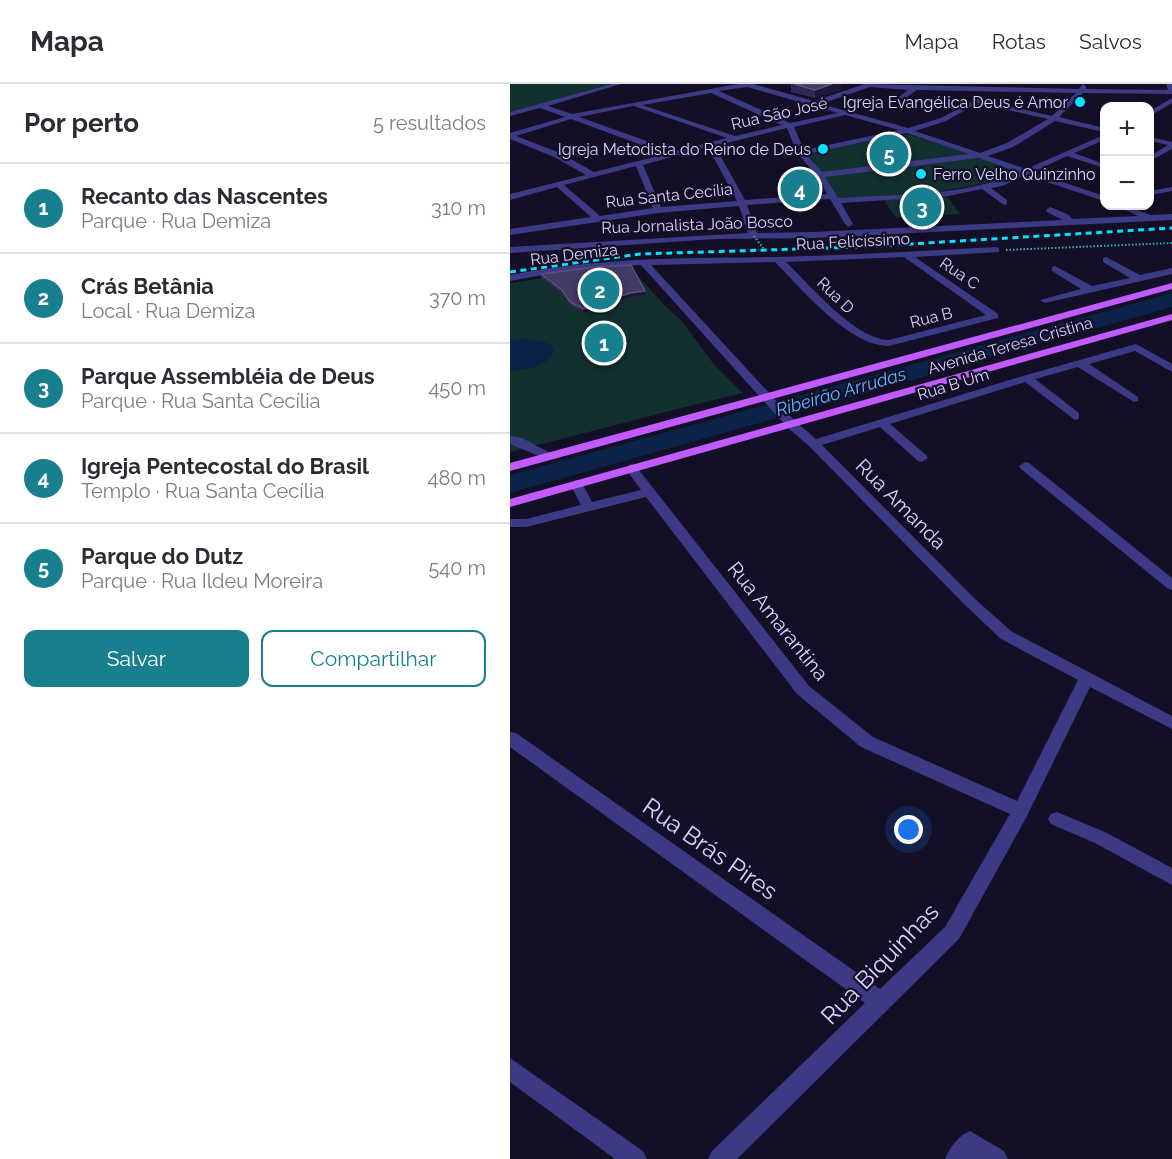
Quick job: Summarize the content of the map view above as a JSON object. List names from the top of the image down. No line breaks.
{"streets":{"main road":["Avenida Teresa Cristina"],"street":["Rua São José","Rua Santa Cecília","Rua Jornalista João Bosco","Rua Felicíssimo","Rua Demiza","Rua C","Rua D","Rua B","Rua B Um","Rua Amanda","Rua Amarantina","Rua Brás Pires","Rua Biquinhas"]},"crossings":[["Rua Felicíssimo","Rua Demiza"],["Rua Felicíssimo","Rua C"],["Rua Felicíssimo","Rua D"],["Rua Felicíssimo","Rua Amanda"],["Rua Demiza","Rua Amanda"],["Rua C","Rua B"],["Rua D","Rua B"],["Avenida Teresa Cristina","Rua Amanda"],["Avenida Teresa Cristina","Rua Amarantina"],["Rua B Um","Rua Amanda"],["Rua Amanda","Rua Biquinhas"],["Rua Amarantina","Rua Biquinhas"],["Rua Brás Pires","Rua Biquinhas"]],"water":["Ribeirão Arrudas"],"places":["Igreja Evangélica Deus é Amor","Igreja Metodista do Reino de Deus","Ferro Velho Quinzinho"],"page":{"header":"Mapa","nav":["Mapa","Rotas","Salvos"],"heading":["Por perto","5 resultados"],"map_buttons":["+","−"],"pins":["5","4","3","2","1"],"list":[{"mark":"1","name":"Recanto das Nascentes","note":"Parque · Rua Demiza","value":"310 m"},{"mark":"2","name":"Crás Betânia","note":"Local · Rua Demiza","value":"370 m"},{"mark":"3","name":"Parque Assembléia de Deus","note":"Parque · Rua Santa Cecília","value":"450 m"},{"mark":"4","name":"Igreja Pentecostal do Brasil","note":"Templo · Rua Santa Cecília","value":"480 m"},{"mark":"5","name":"Parque do Dutz","note":"Parque · Rua Ildeu Moreira","value":"540 m"}],"buttons":["Salvar","Compartilhar"]}}
